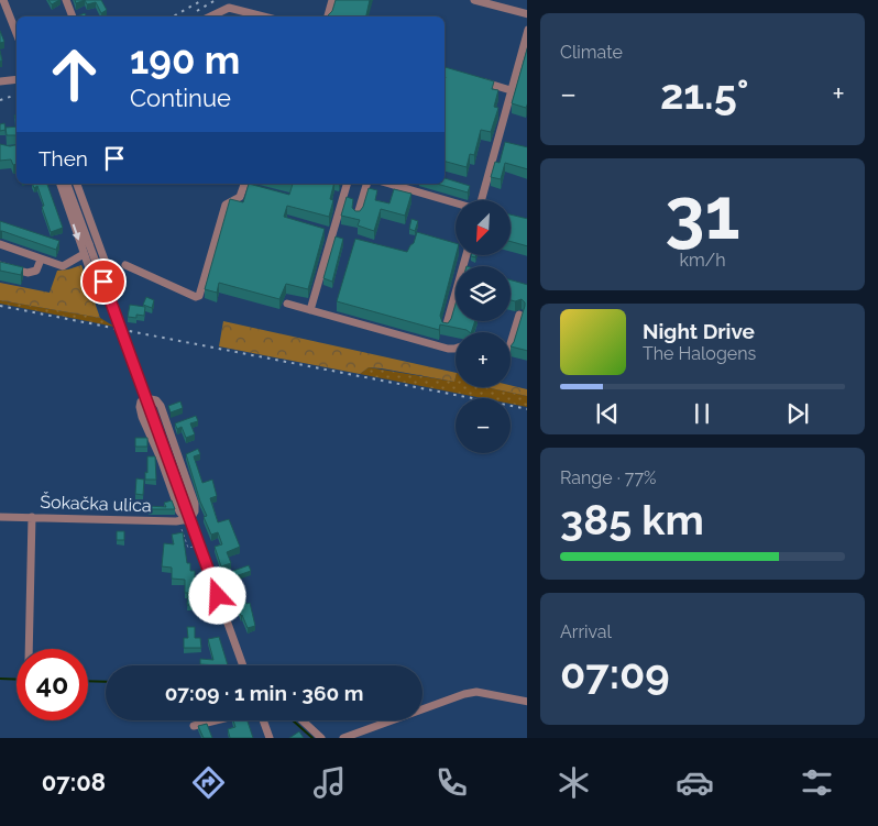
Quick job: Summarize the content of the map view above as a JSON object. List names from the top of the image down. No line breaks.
{"streets":{"street":["Šokačka ulica"]},"north":"bottom left","page":{"tile":["Climate",["31","km/h"],["Range · 77%","385 km"],["Arrival","07:09"]],"turn":["190 m","Continue"],"heat":["−","21.5°","+"],"then":"Then","map_buttons":["+","−"],"song":["Night Drive","The Halogens"],"limit":"40","trip":"07:09 · 1 min · 360 m","tabs":"07:08"}}
